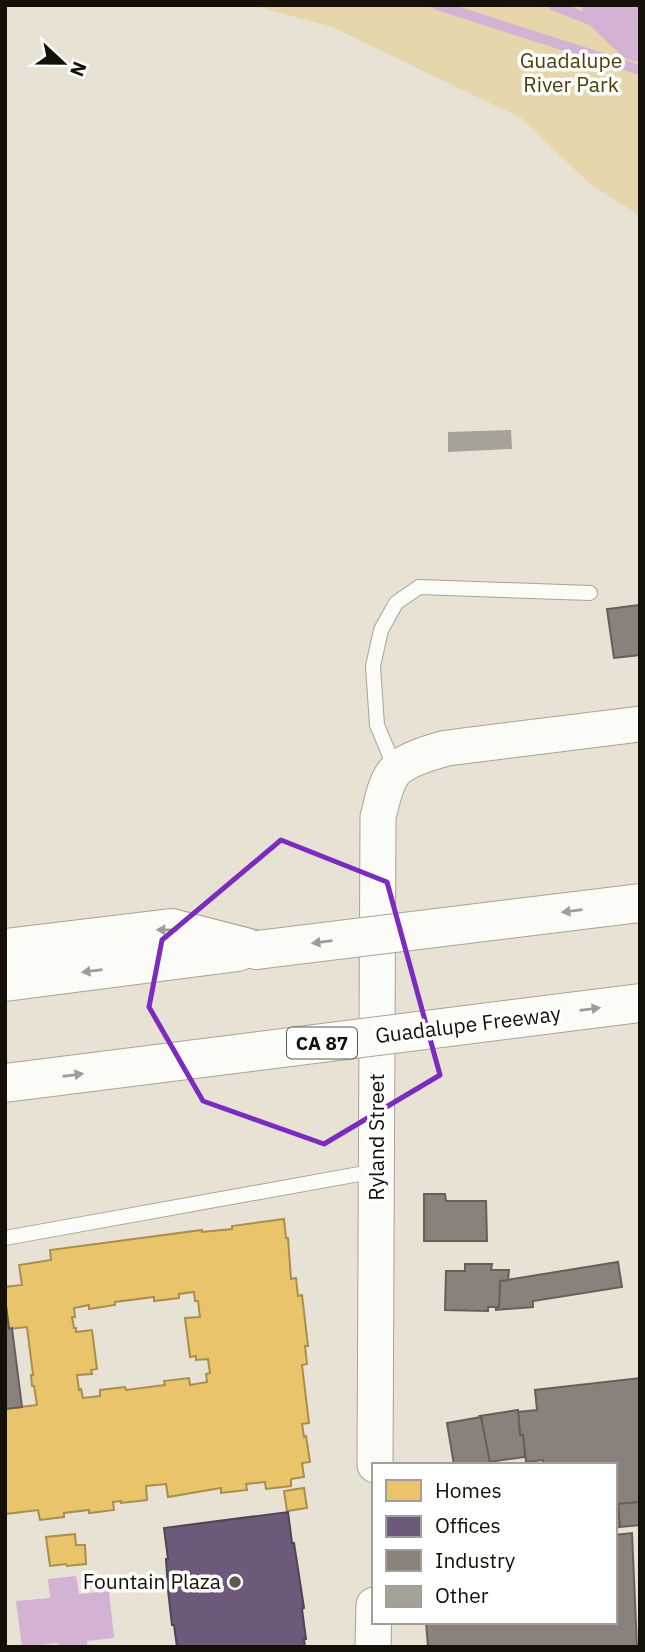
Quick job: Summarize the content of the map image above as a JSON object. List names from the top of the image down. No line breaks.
{"streets":{"highway":["Guadalupe Freeway","CA 87"],"street":["Ryland Street"]},"parks":["Guadalupe River Park"],"places":["Fountain Plaza"],"legend":["Homes","Offices","Industry","Other"],"north":"right"}
